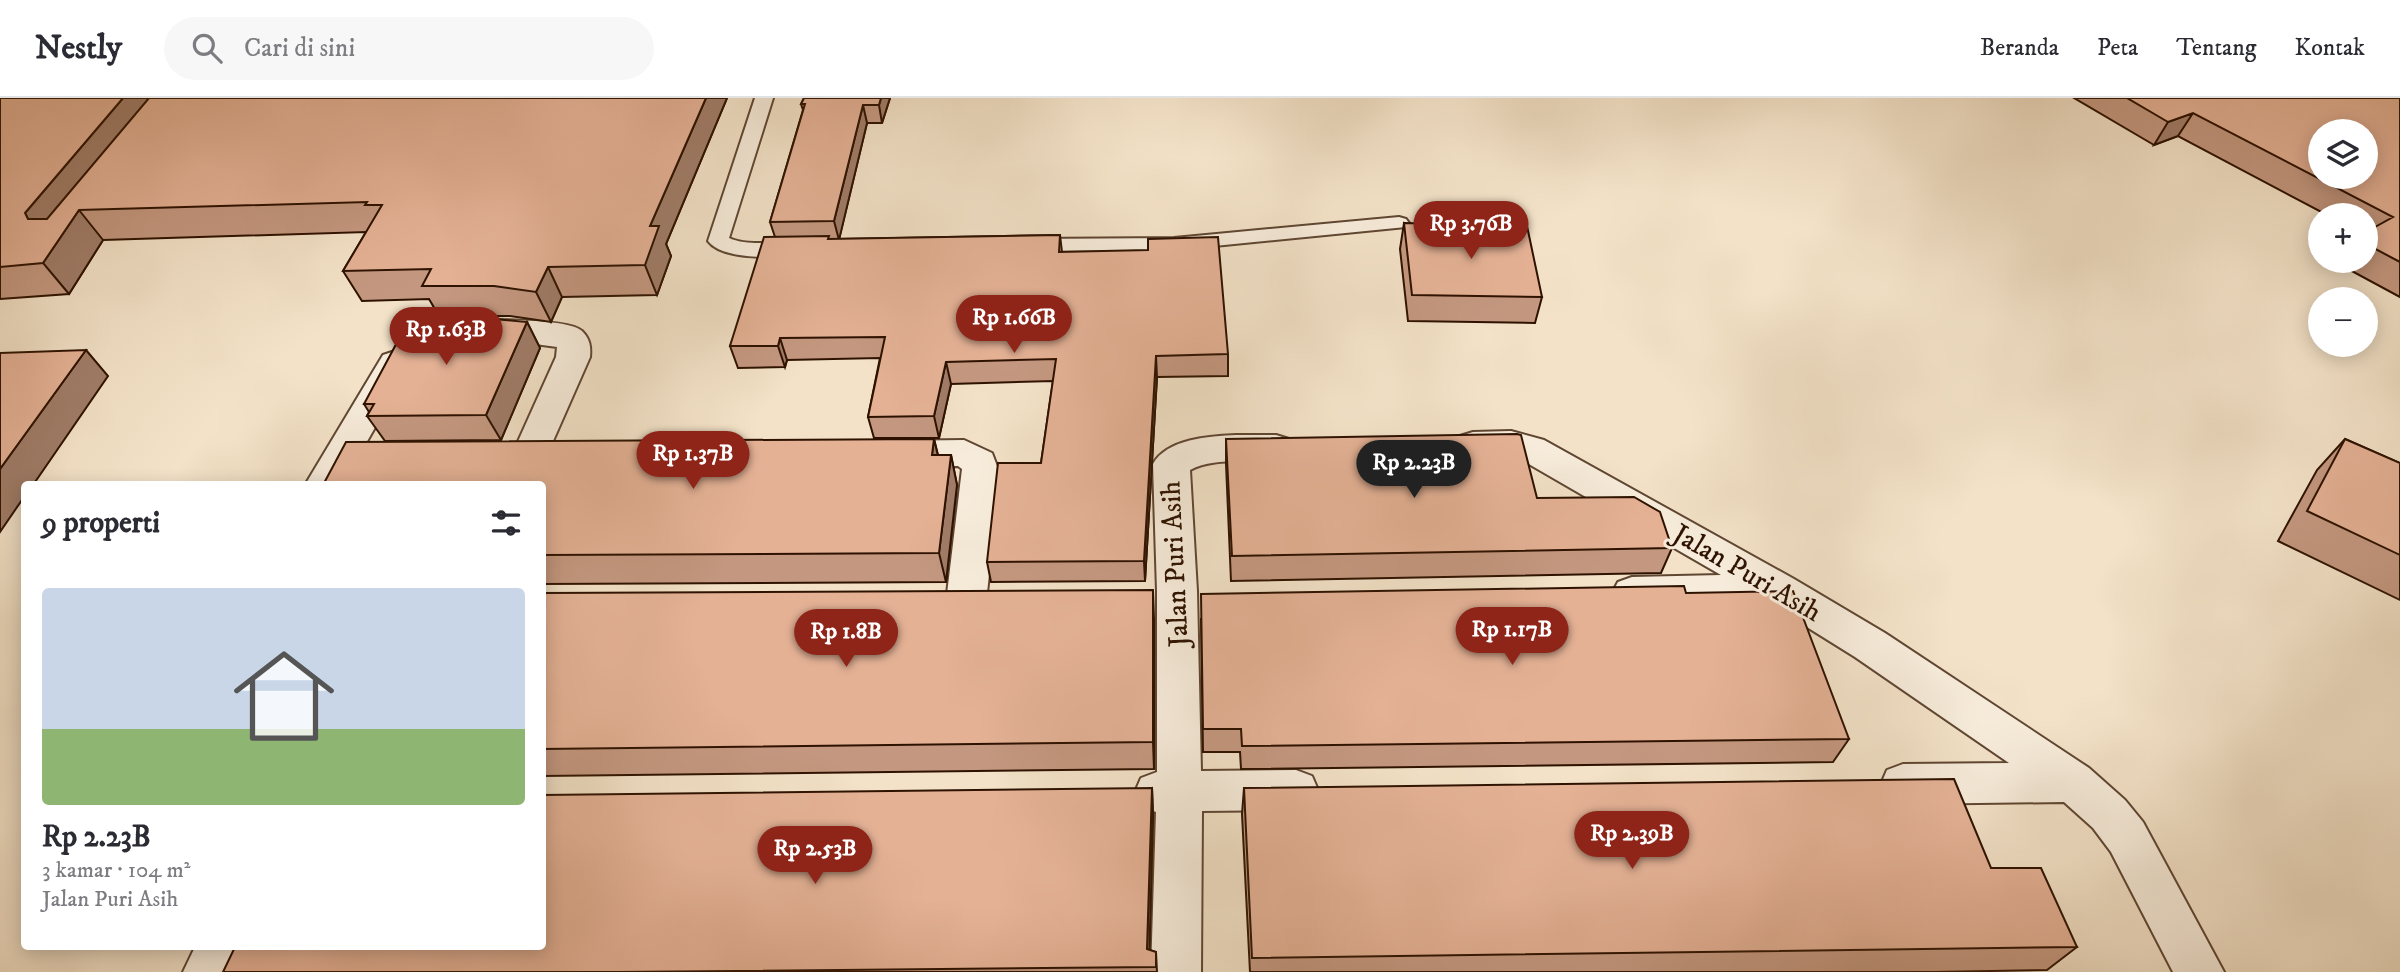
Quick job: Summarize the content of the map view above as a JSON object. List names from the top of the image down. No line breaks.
{"streets":{"street":["Jalan Puri Asih"]},"page":{"header":"Nestly","search":"Cari di sini","nav":["Beranda","Peta","Tentang","Kontak"],"map_buttons":["+","−"],"price":["Rp 3.76B","Rp 1.66B","Rp 1.63B","Rp 1.37B","Rp 2.23B","Rp 1.17B","Rp 1.8B","Rp 2.39B","Rp 2.53B"],"heading":"9 properti","list":[{"name":"Rp 2.23B","note":"3 kamar · 104 m² · Jalan Puri Asih"}]}}
